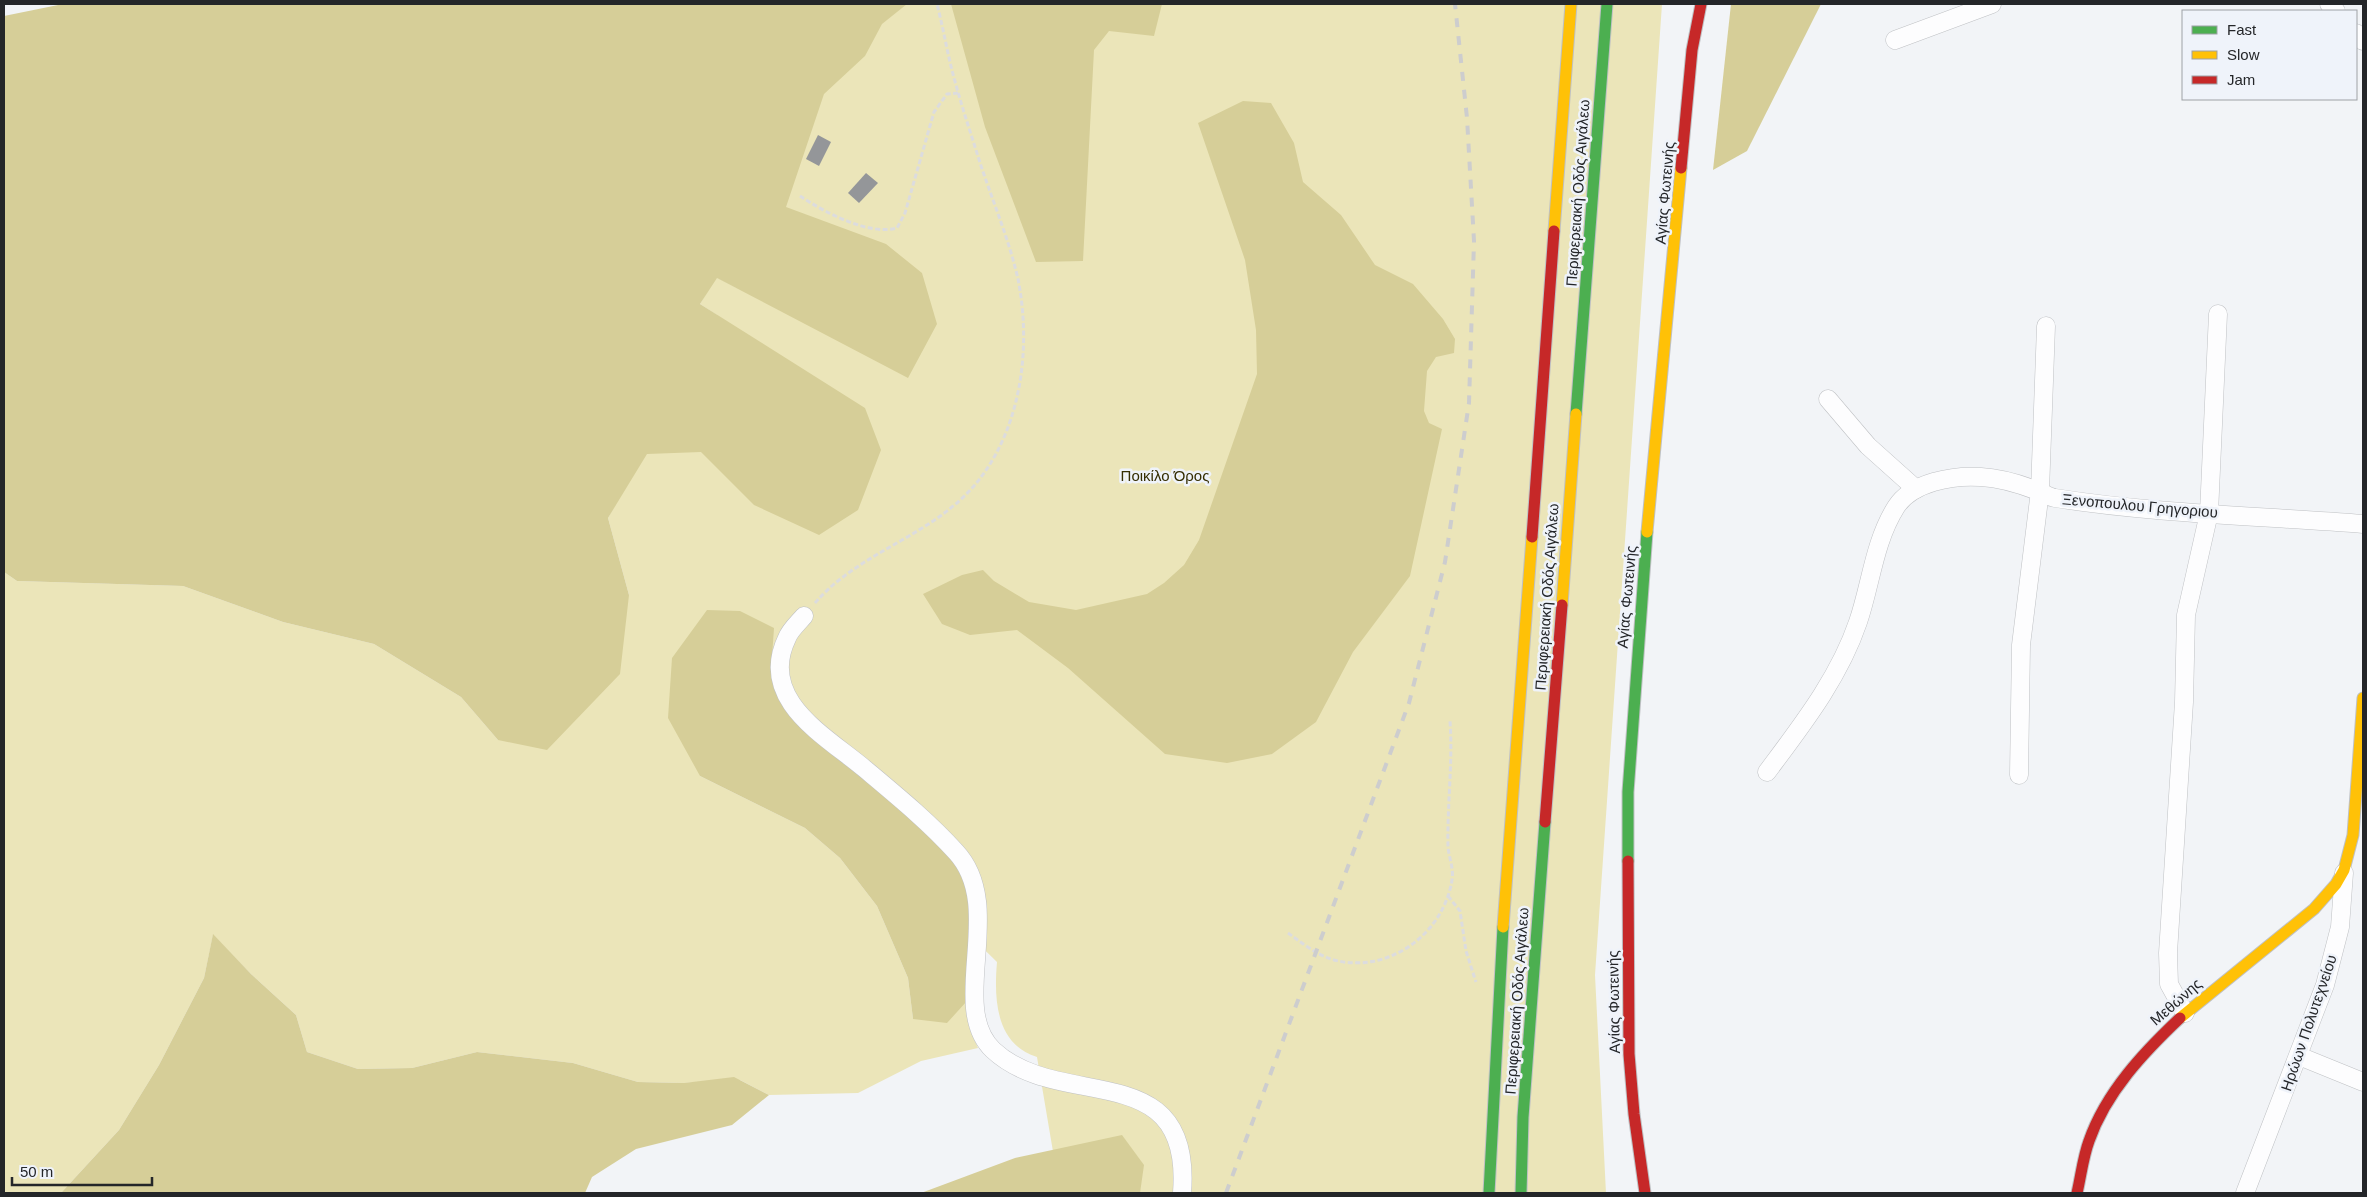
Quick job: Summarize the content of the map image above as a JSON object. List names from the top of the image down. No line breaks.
{"streets":{"main road":["Περιφερειακή Οδός Αιγάλεω","Αγίας Φωτεινής","Μεθώνης","Ηρώων Πολυτεχνείου"],"street":["Ξενοπουλου Γρηγοριου"]},"crossings":[["Μεθώνης","Ηρώων Πολυτεχνείου"]],"parks":["Ποικίλο Όρος"],"legend":["Fast","Slow","Jam"],"scale_bar":"50 m"}
